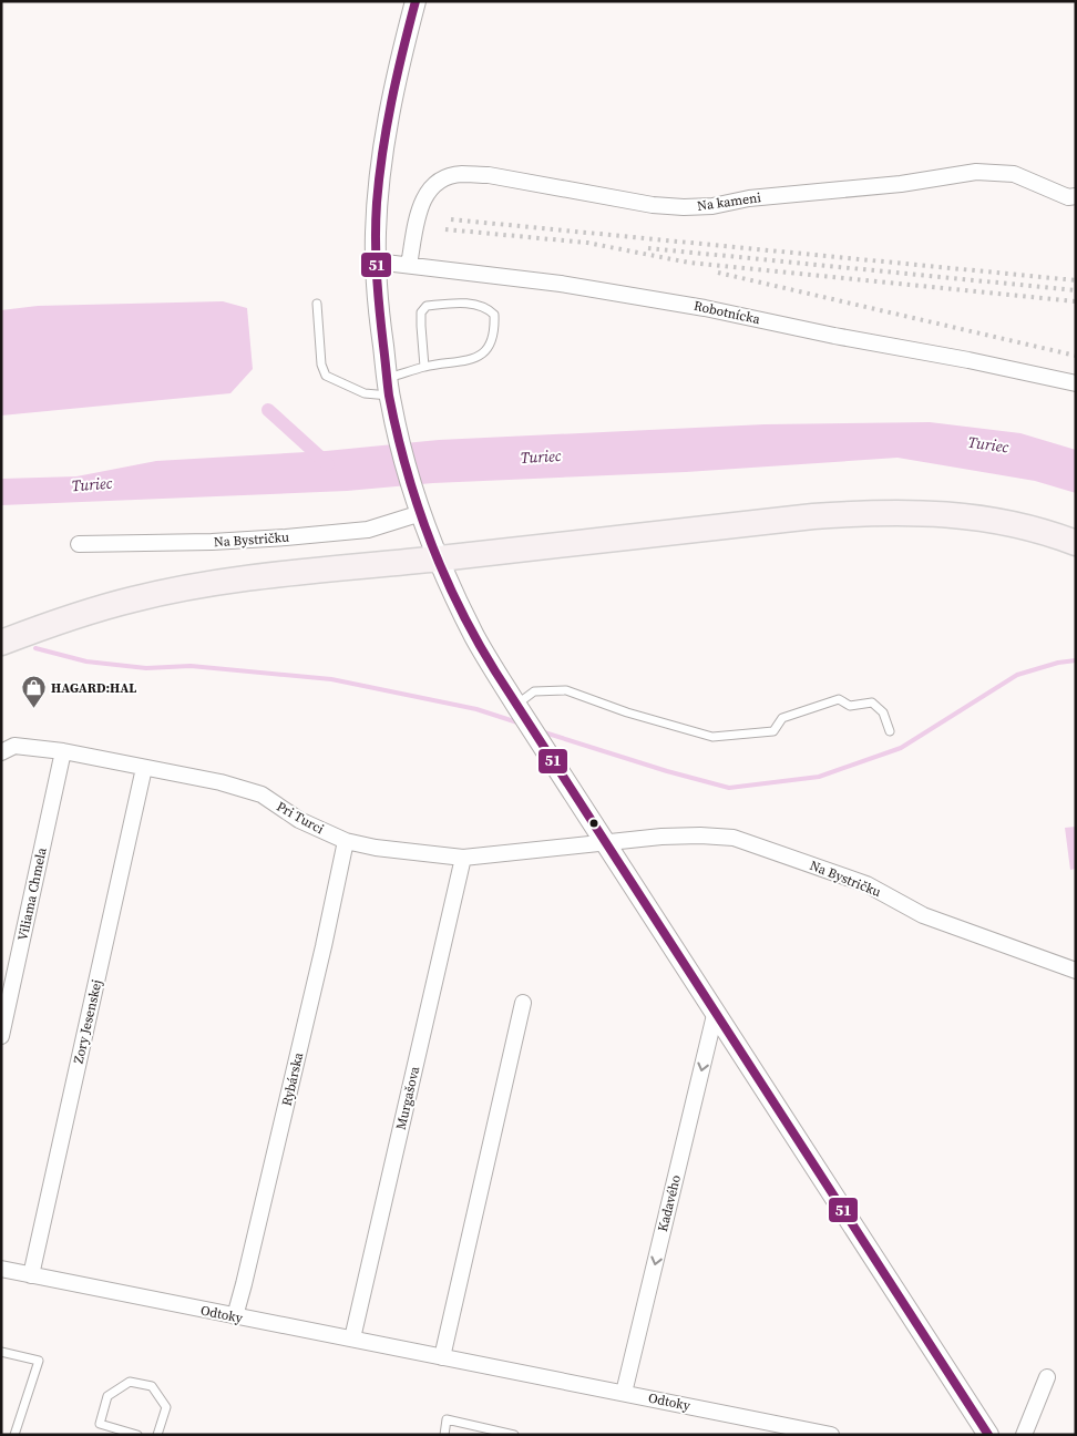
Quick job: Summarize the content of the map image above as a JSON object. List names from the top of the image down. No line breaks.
{"streets":{"street":["Na kameni","Robotnícka","Na Bystričku","Pri Turci","Viliama Chmela","Zory Jesenskej","Rybárska","Murgašova","Kadavého","Odtoky"]},"crossings":[["Na kameni","Robotnícka"],["Na Bystričku","Pri Turci"],["Pri Turci","Viliama Chmela"],["Pri Turci","Zory Jesenskej"],["Pri Turci","Rybárska"],["Pri Turci","Murgašova"],["Zory Jesenskej","Odtoky"],["Rybárska","Odtoky"],["Murgašova","Odtoky"],["Kadavého","Odtoky"]],"one_way":["Kadavého"],"water":["Turiec"],"places":{"shop":["HAGARD:HAL"]},"lines":["transit line 51"]}
